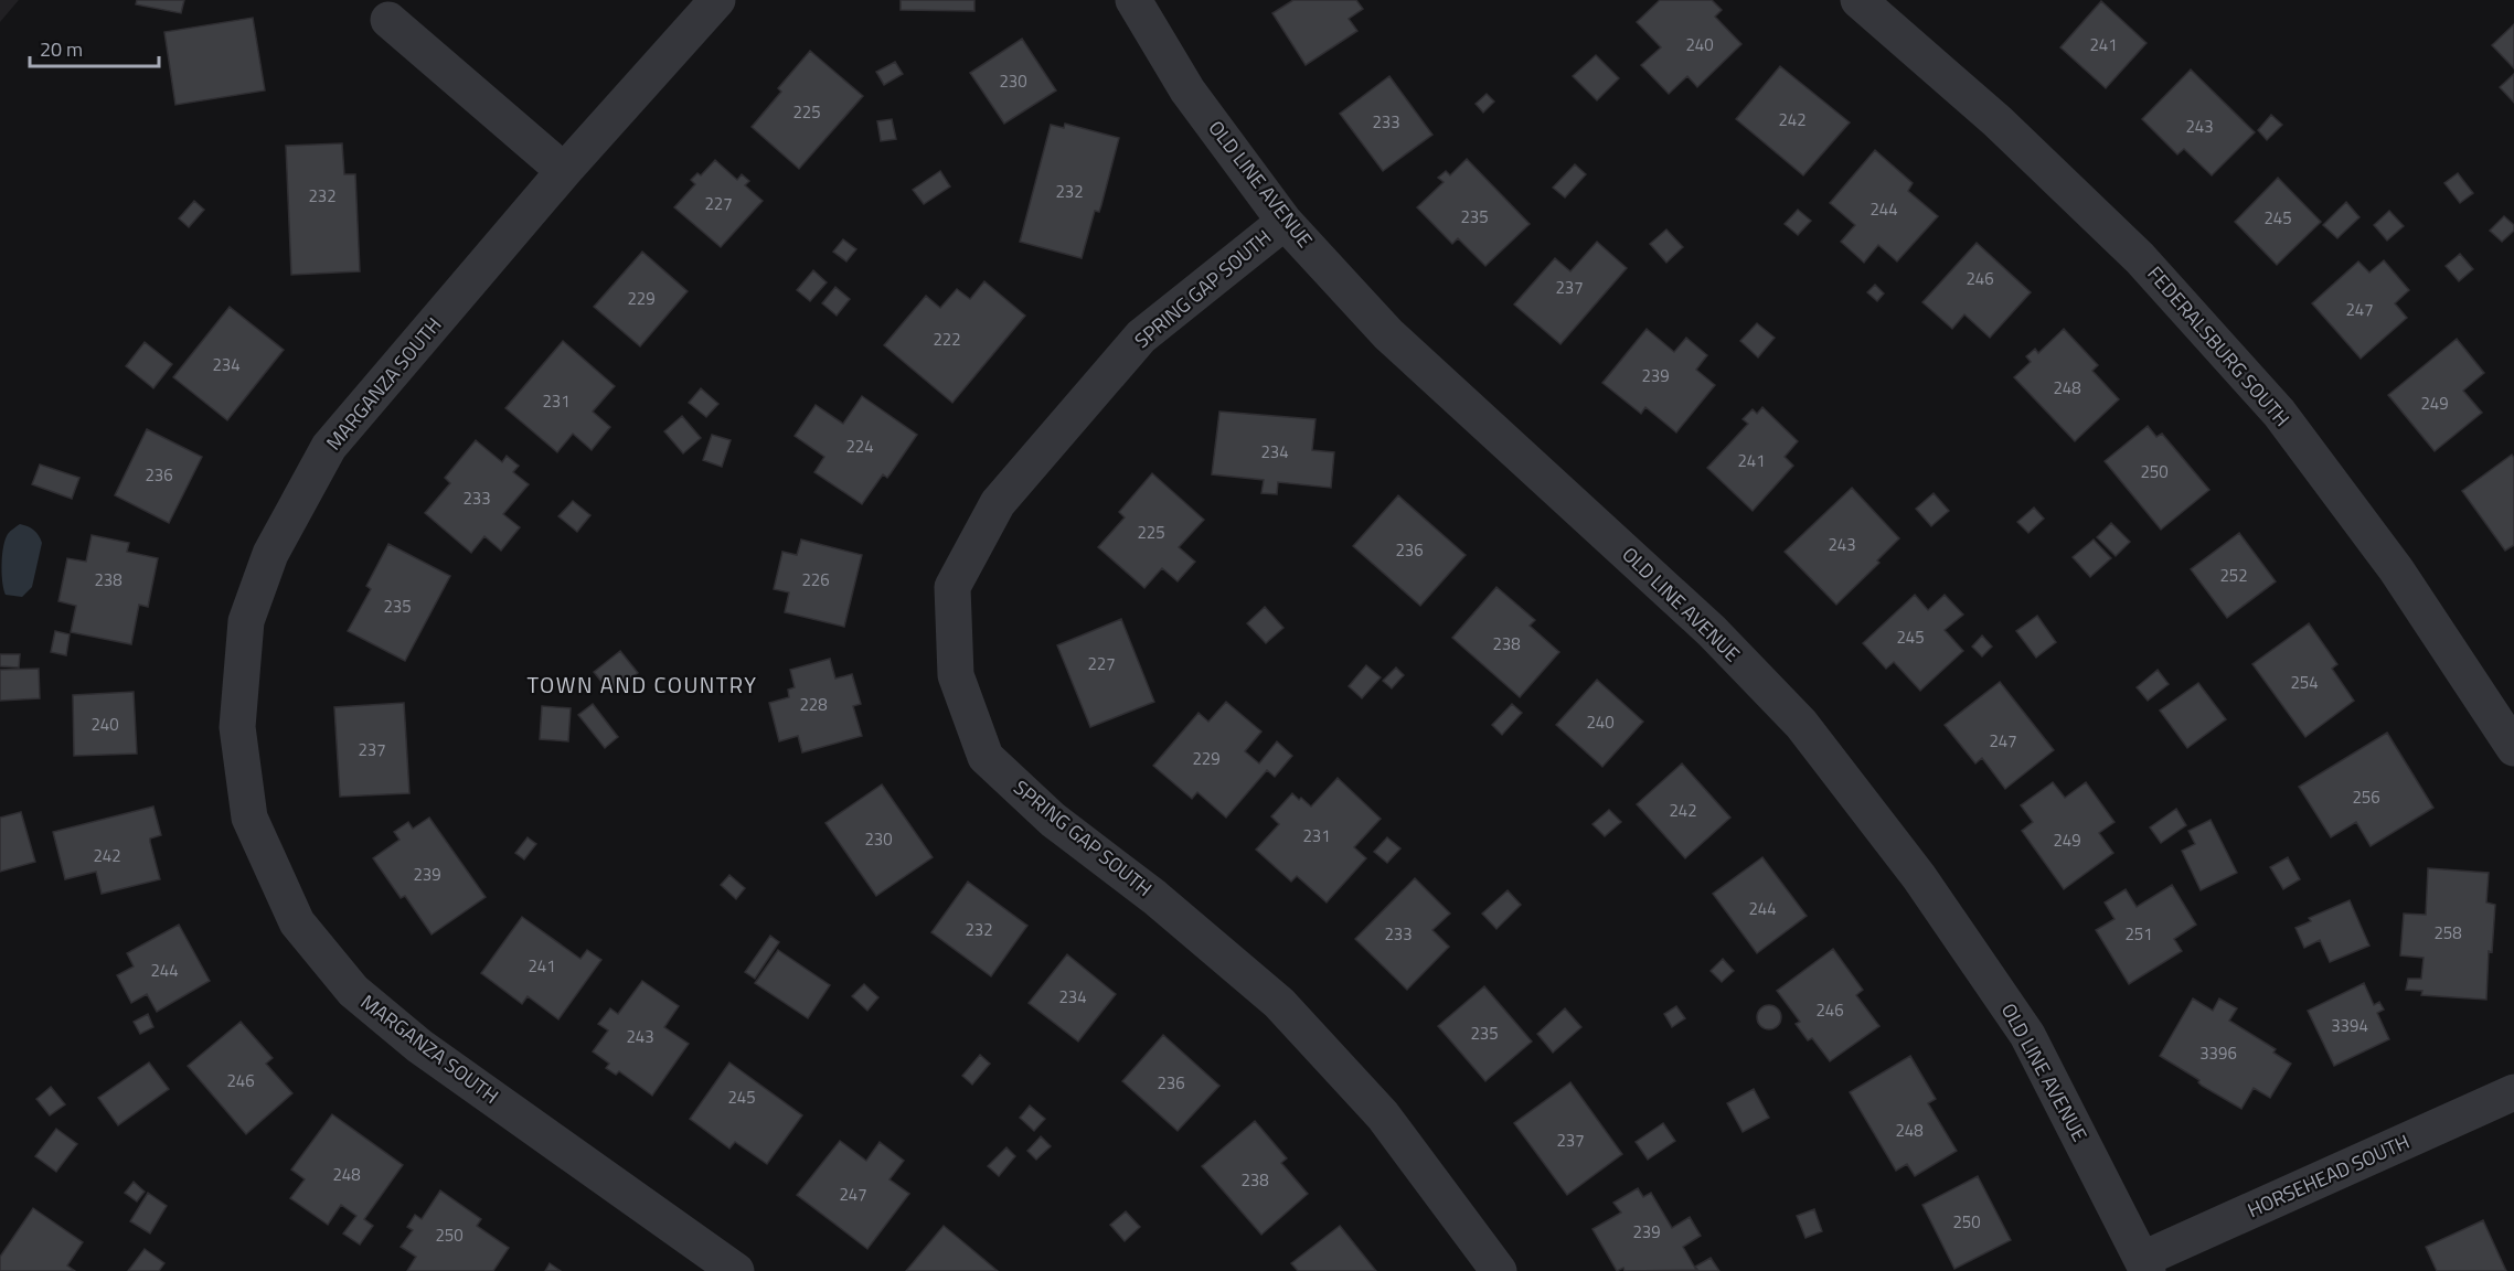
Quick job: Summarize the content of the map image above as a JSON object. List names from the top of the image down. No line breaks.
{"streets":{"street":["OLD LINE AVENUE","SPRING GAP SOUTH","FEDERALSBURG SOUTH","MARGANZA SOUTH","HORSEHEAD SOUTH"]},"crossings":[["OLD LINE AVENUE","SPRING GAP SOUTH"],["OLD LINE AVENUE","HORSEHEAD SOUTH"]],"districts":["TOWN AND COUNTRY"],"house_numbers":["240","241","230","225","242","233","243","232","232","227","244","235","245","246","237","229","247","222","234","239","248","231","249","224","234","241","250","236","233","225","243","236","252","238","226","235","245","238","227","254","228","240","240","247","237","229","256","242","231","230","249","242","239","244","232","258","233","251","241","244","234","246","3394","235","243","3396","246","236","245","248","237","248","238","247","250","239","250"],"scale_bar":"20 m"}
